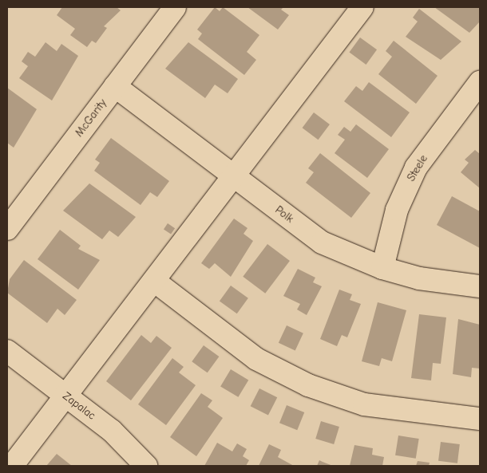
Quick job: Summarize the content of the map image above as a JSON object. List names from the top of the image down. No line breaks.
{"streets":{"street":["McGarity","Steele","Polk","Zapalac"]},"crossings":[["McGarity","Polk"],["Steele","Polk"]]}
